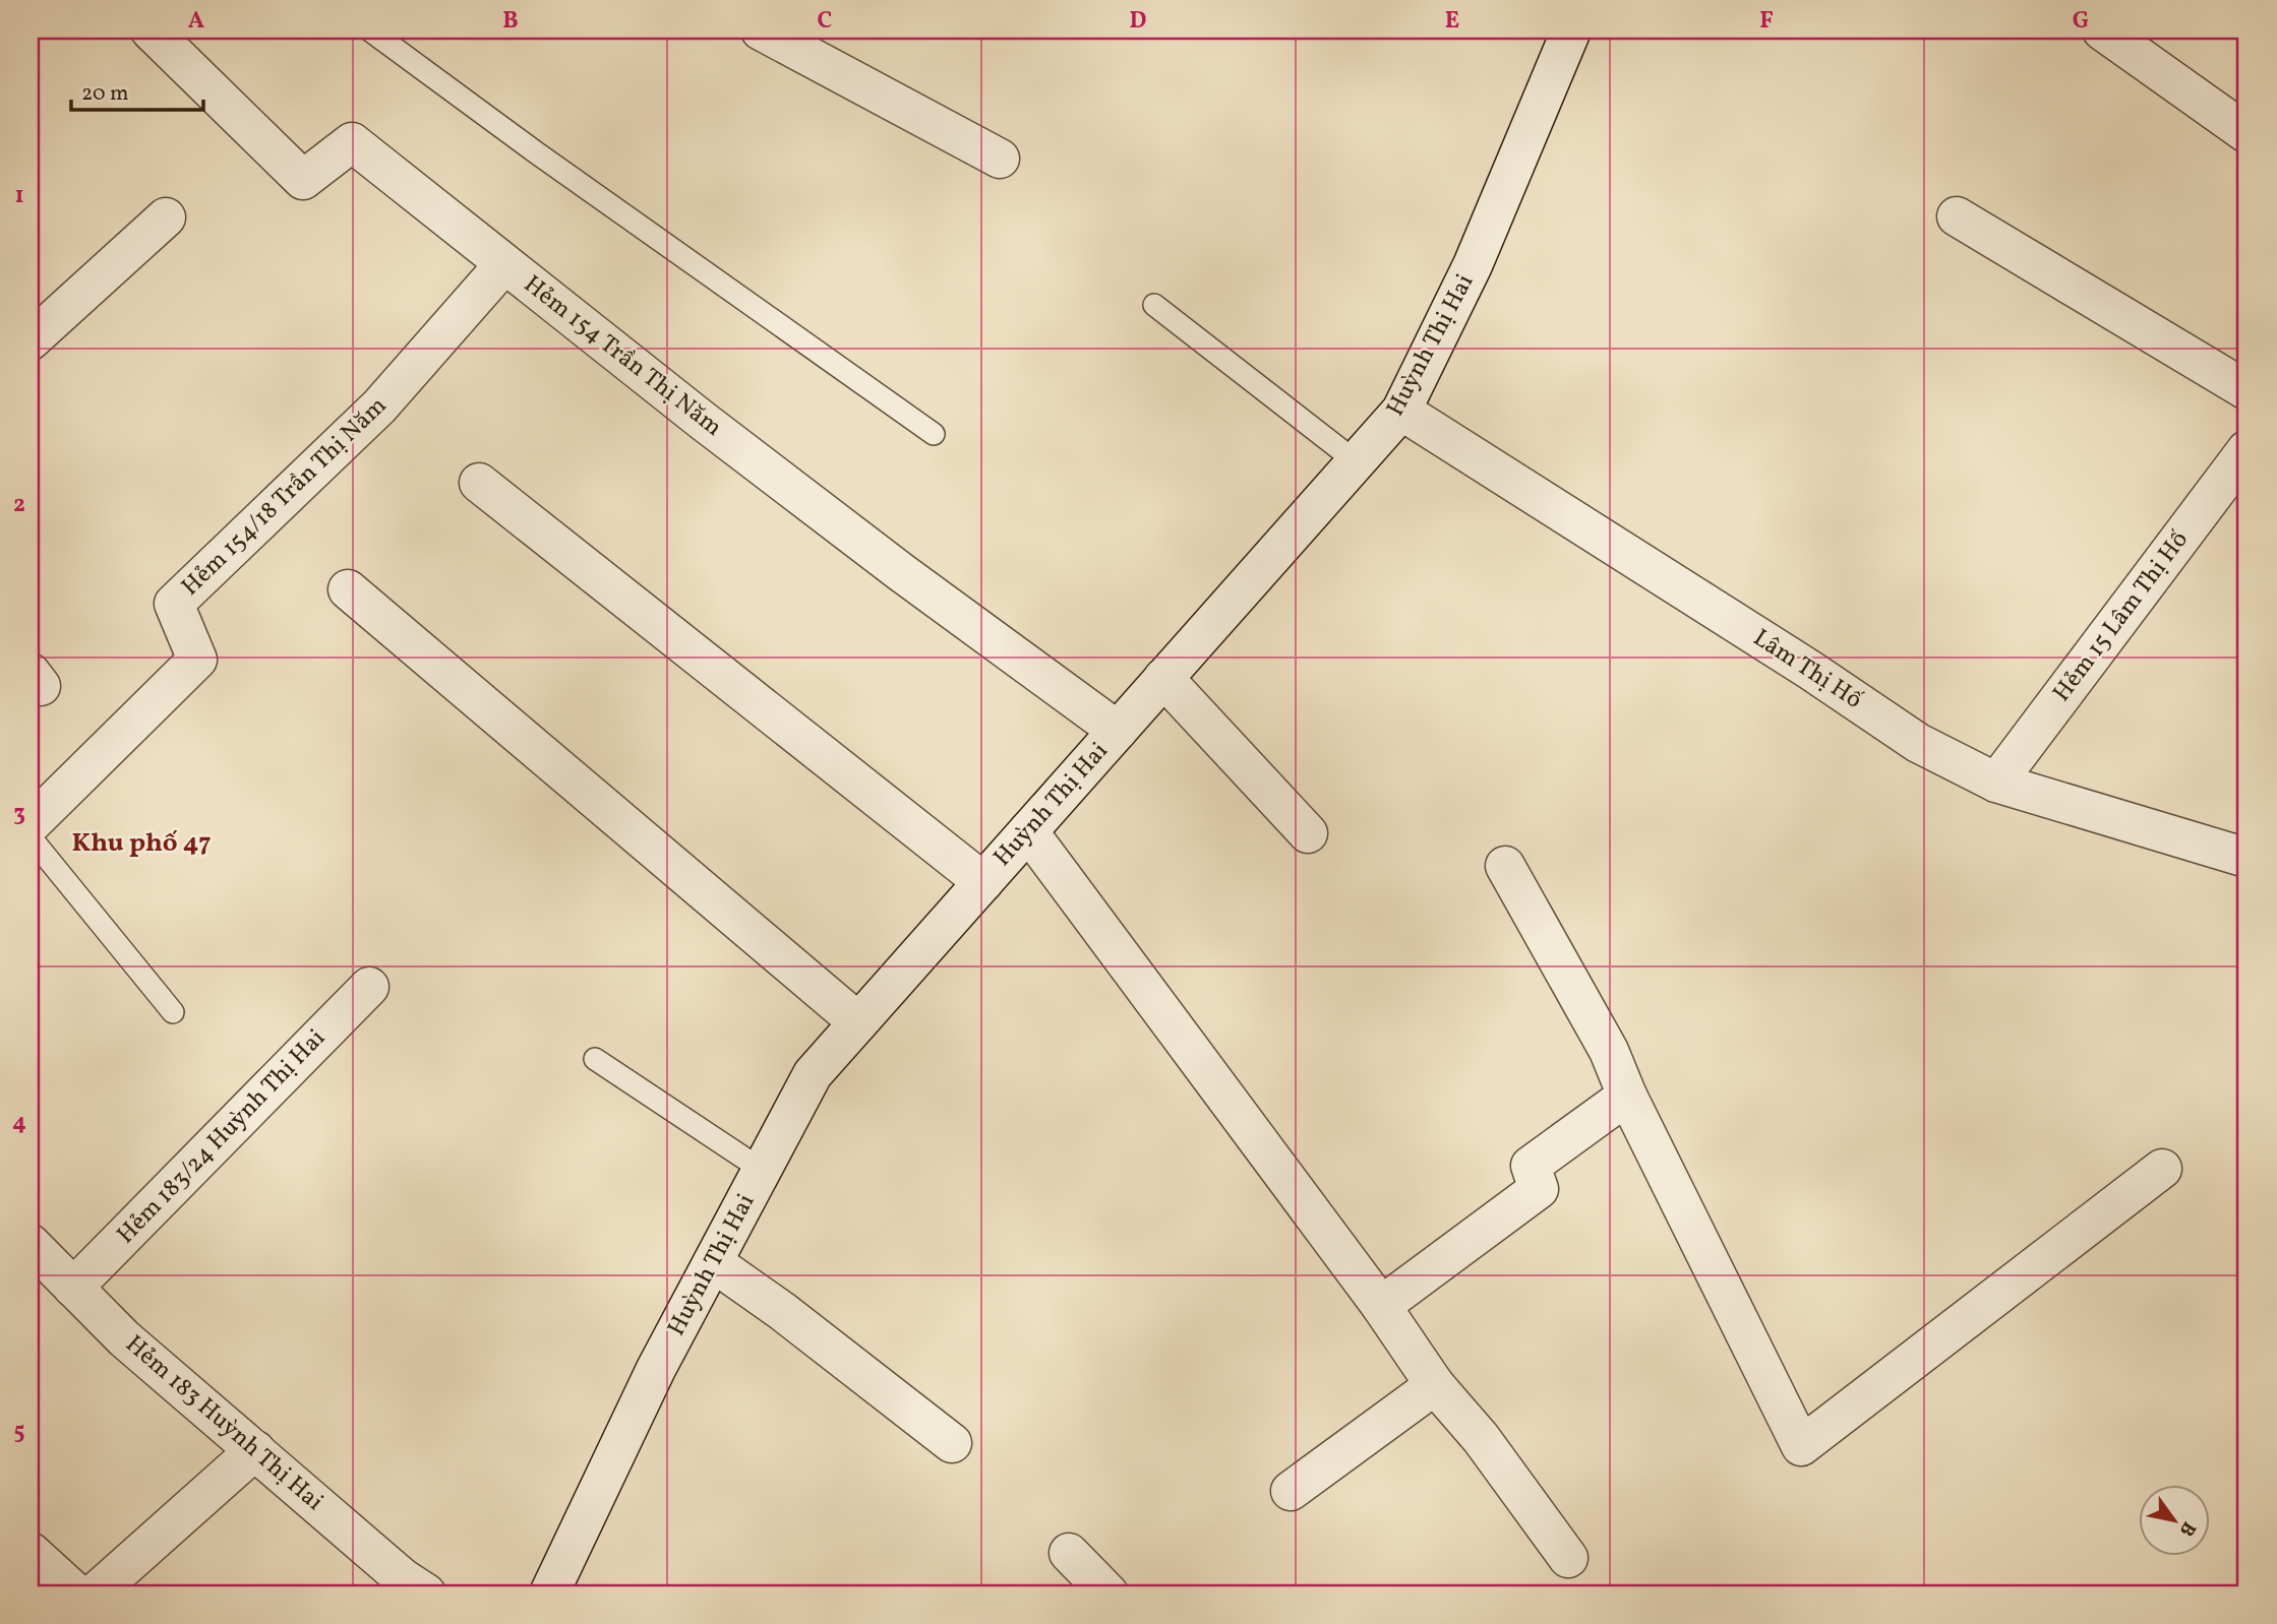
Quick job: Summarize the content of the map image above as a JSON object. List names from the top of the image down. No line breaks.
{"streets":{"street":["Huỳnh Thị Hai","Hẻm 154 Trần Thị Năm","Hẻm 154/18 Trần Thị Năm","Hẻm 15 Lâm Thị Hố","Lâm Thị Hố","Hẻm 183/24 Huỳnh Thị Hai","Hẻm 183 Huỳnh Thị Hai"]},"crossings":[["Huỳnh Thị Hai","Hẻm 154 Trần Thị Năm"],["Huỳnh Thị Hai","Lâm Thị Hố"],["Hẻm 154 Trần Thị Năm","Hẻm 154/18 Trần Thị Năm"],["Hẻm 15 Lâm Thị Hố","Lâm Thị Hố"],["Hẻm 183/24 Huỳnh Thị Hai","Hẻm 183 Huỳnh Thị Hai"]],"districts":["Khu phố 47"],"scale_bar":"20 m","north":"bottom right","grid":{"columns":["A","B","C","D","E","F","G"],"rows":["1","2","3","4","5"]}}
